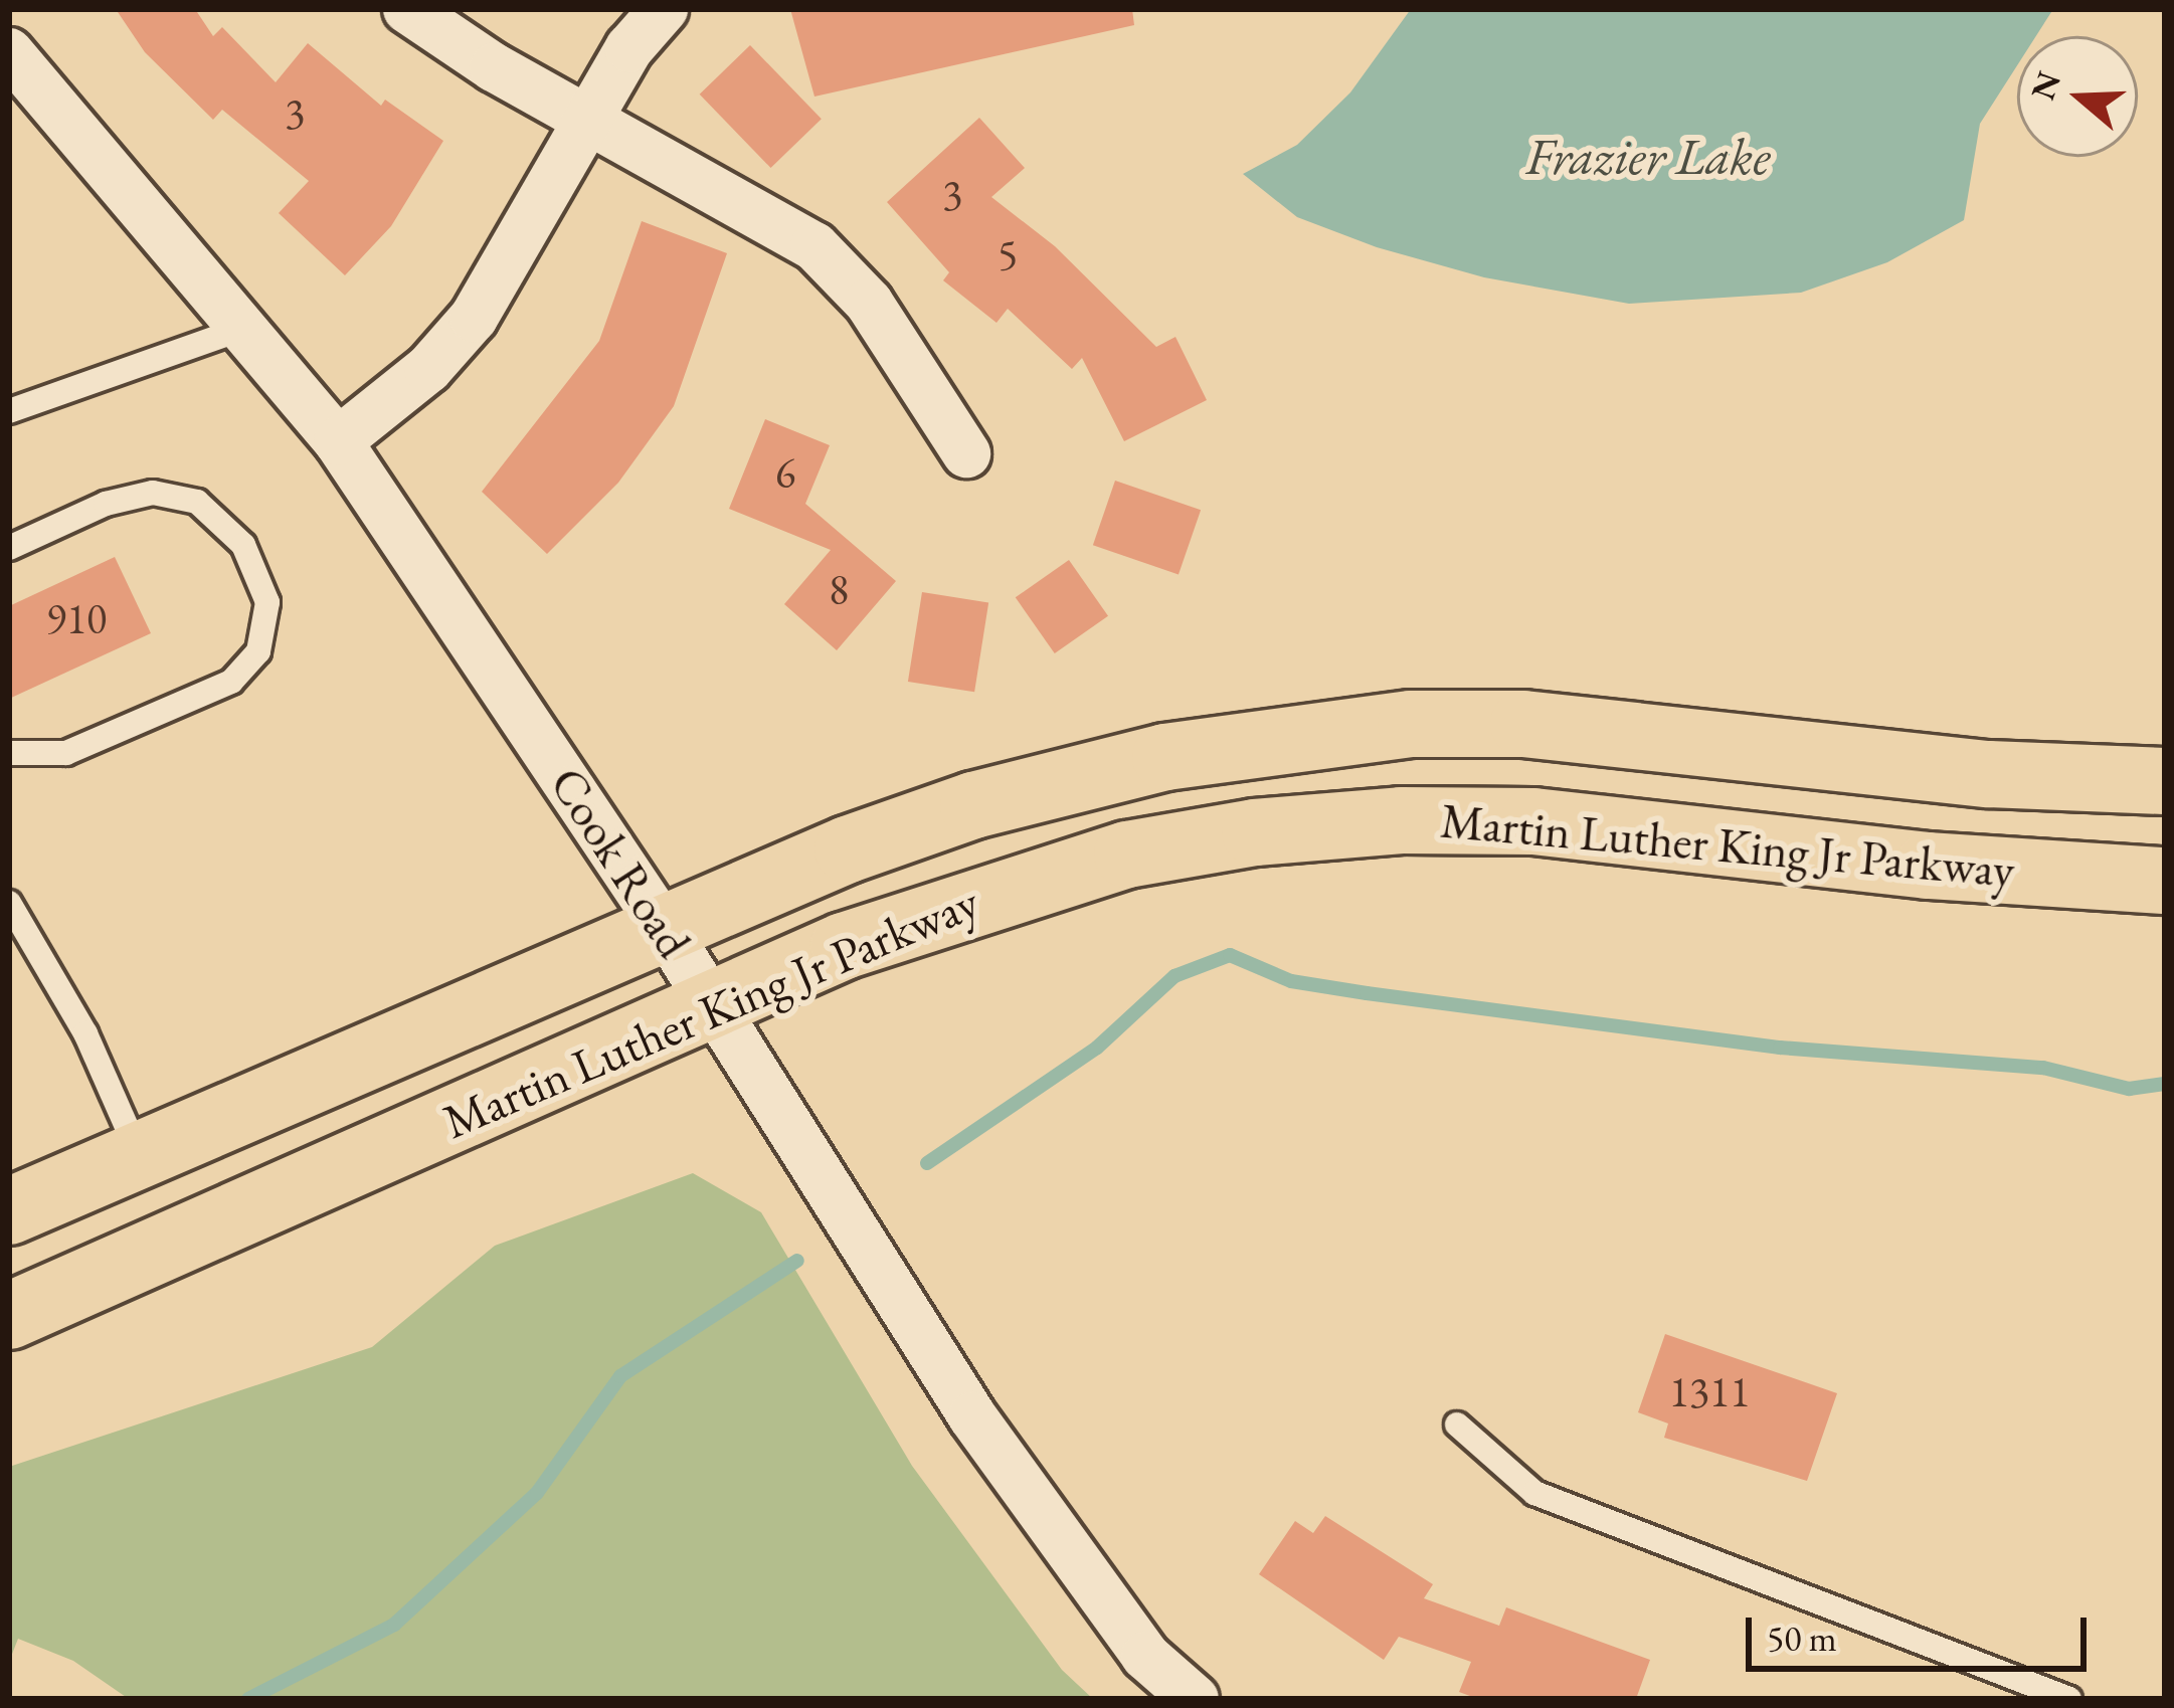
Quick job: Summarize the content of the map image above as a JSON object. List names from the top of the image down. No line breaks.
{"streets":{"main road":["Martin Luther King Jr Parkway"],"street":["Cook Road"]},"crossings":[["Martin Luther King Jr Parkway","Cook Road"]],"water":["Frazier Lake"],"house_numbers":["3","3","5","6","8","910","1311"],"scale_bar":"50 m","north":"left"}
